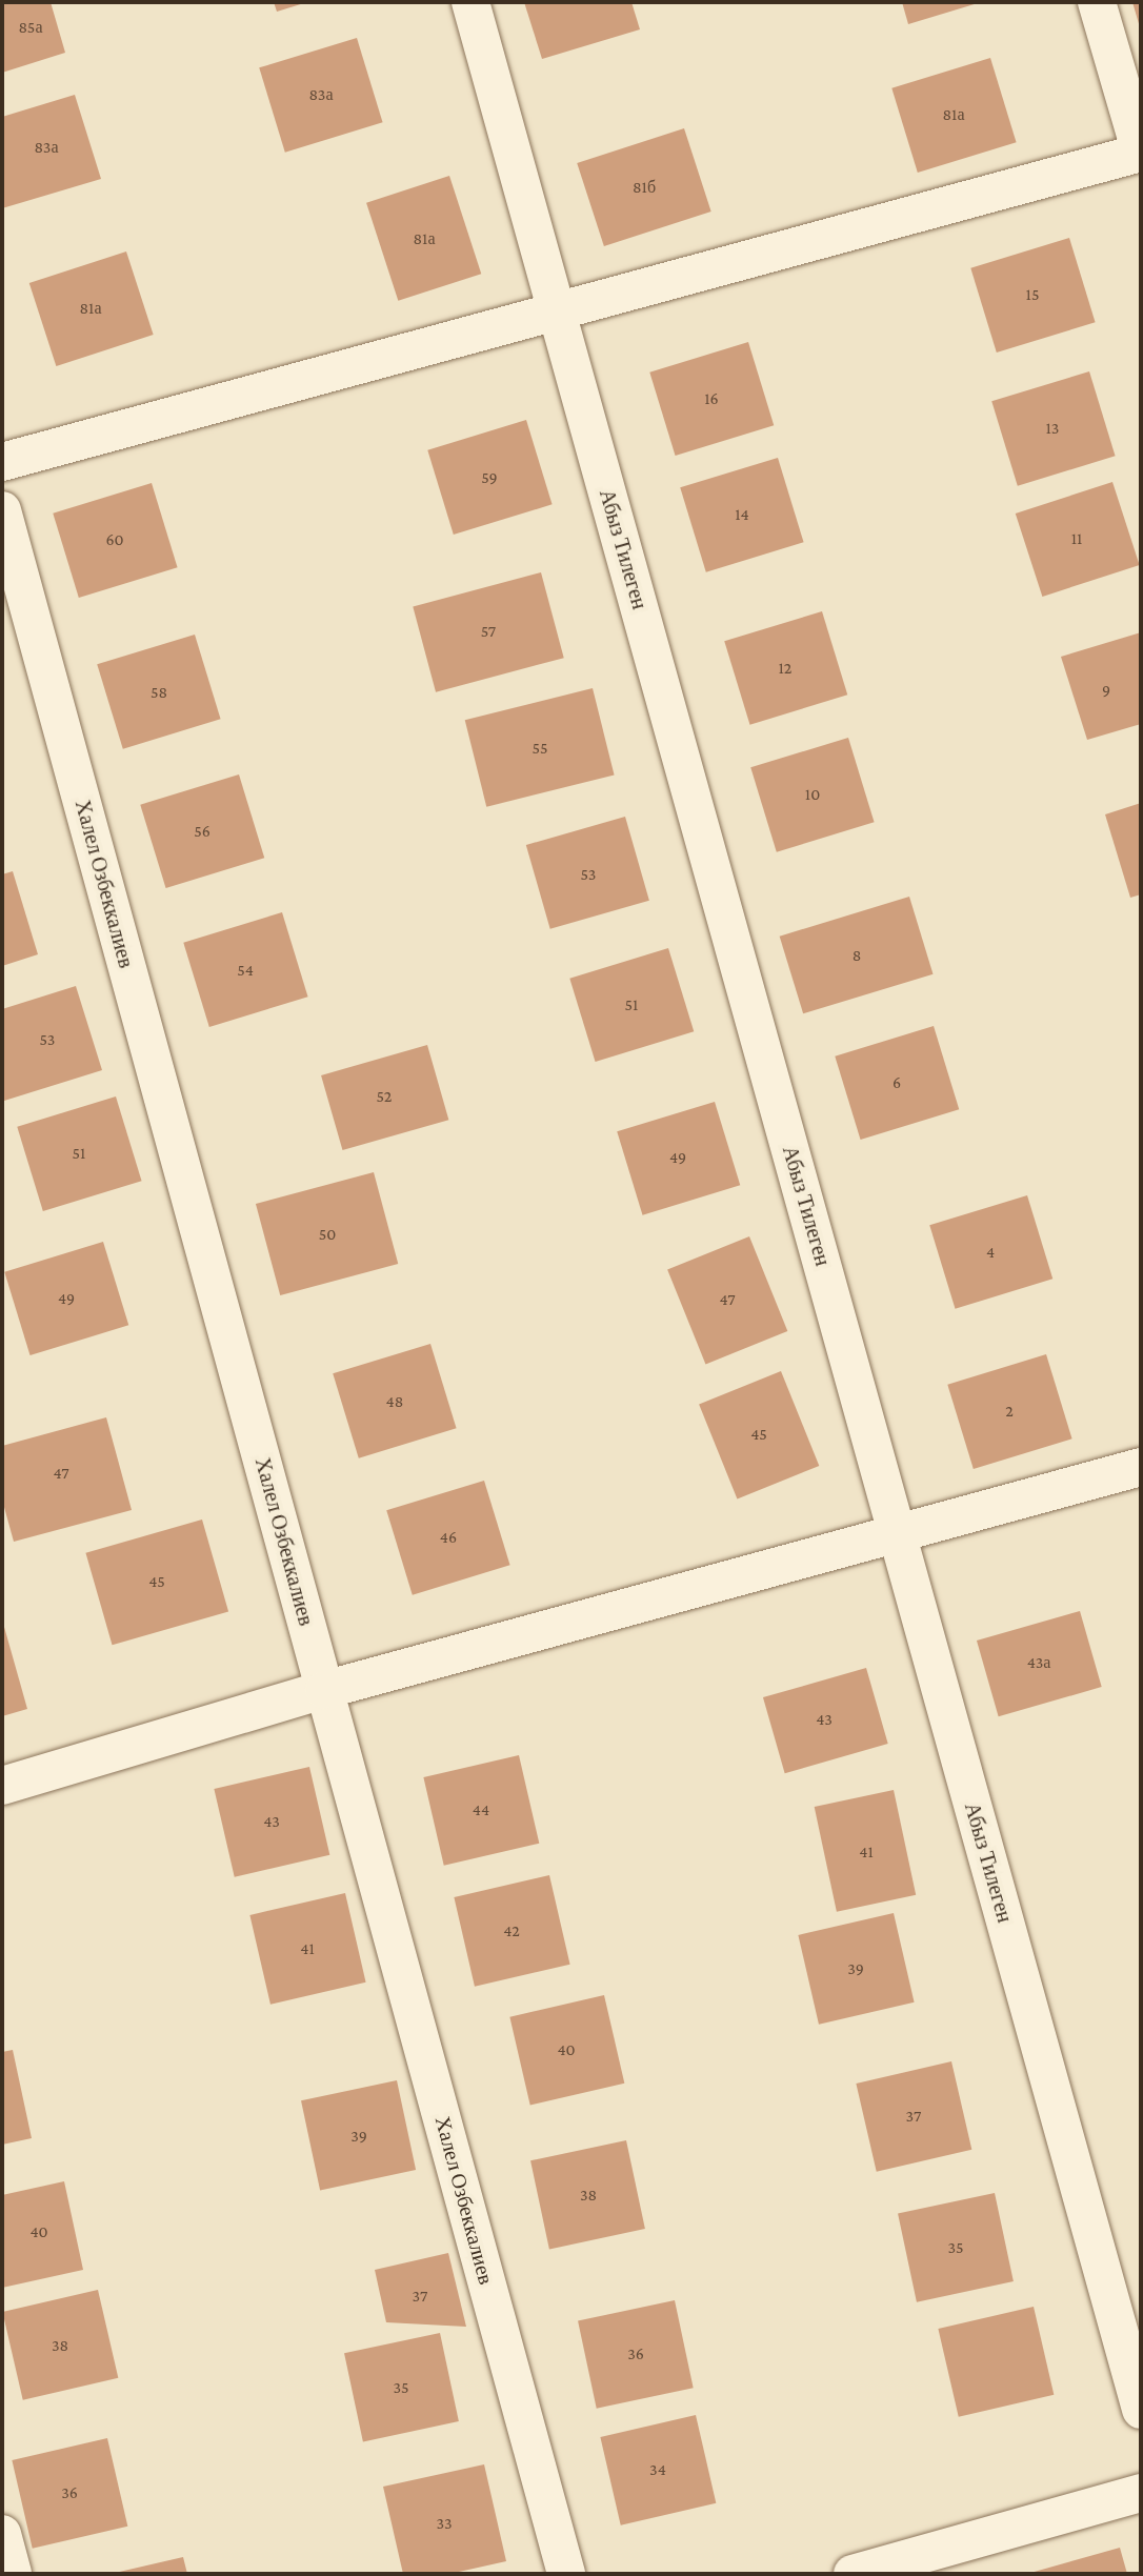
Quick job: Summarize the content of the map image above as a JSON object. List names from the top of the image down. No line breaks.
{"streets":{"street":["Абыз Тилеген","Халел Озбеккалиев"]},"house_numbers":["85а","83а","81а","83а","81б","81а","15","81а","16","13","59","14","11","60","57","12","9","58","55","10","56","53","8","54","51","53","6","52","51","49","50","4","49","47","48","2","45","47","46","45","43а","43","44","43","41","42","41","39","40","37","39","38","40","35","37","38","36","35","34","36","33"]}
